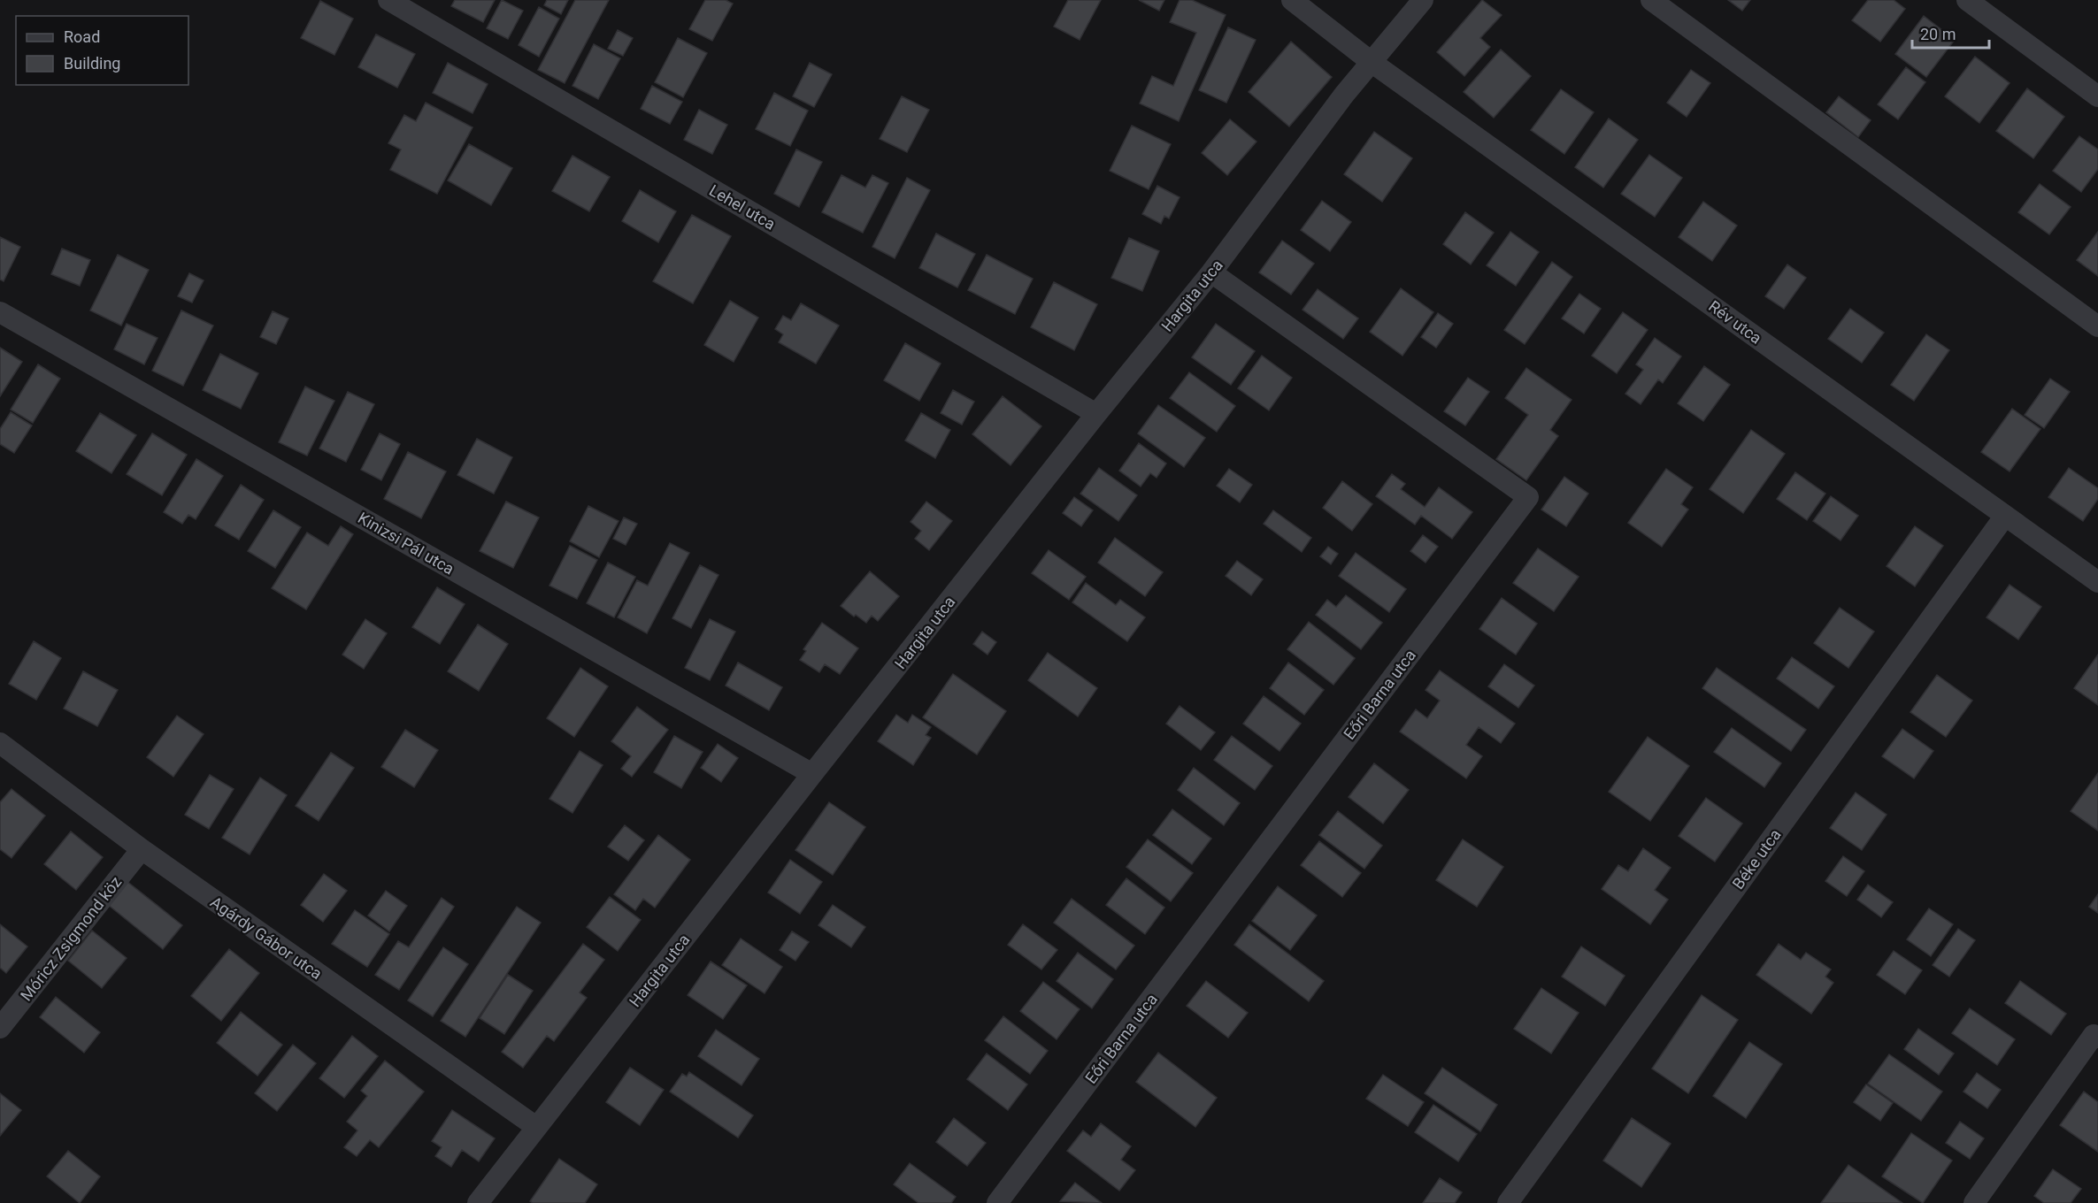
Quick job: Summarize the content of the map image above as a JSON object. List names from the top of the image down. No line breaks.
{"streets":{"street":["Lehel utca","Hargita utca","Rév utca","Kinizsi Pál utca","Eőri Barna utca","Béke utca","Agárdy Gábor utca","Móricz Zsigmond köz"]},"crossings":[["Lehel utca","Hargita utca"],["Hargita utca","Rév utca"],["Hargita utca","Kinizsi Pál utca"],["Hargita utca","Eőri Barna utca"],["Hargita utca","Agárdy Gábor utca"],["Rév utca","Béke utca"],["Agárdy Gábor utca","Móricz Zsigmond köz"]],"legend":["Road","Building"],"scale_bar":"20 m"}
